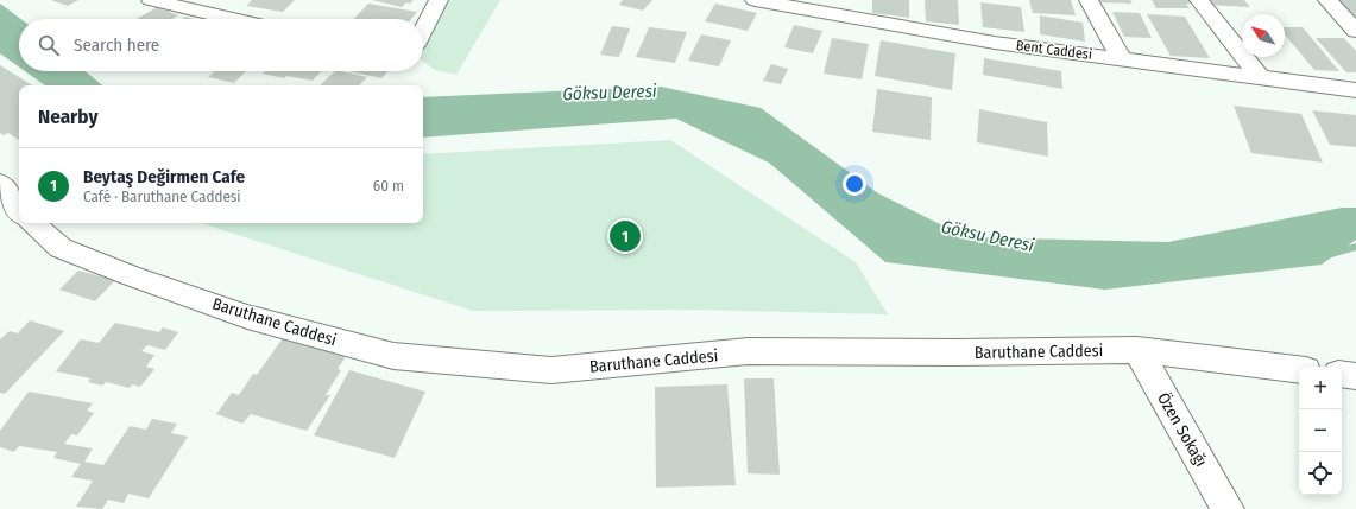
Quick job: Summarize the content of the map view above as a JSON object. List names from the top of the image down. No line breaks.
{"streets":{"street":["Bent Caddesi","Baruthane Caddesi","Özen Sokağı"]},"crossings":[["Baruthane Caddesi","Özen Sokağı"]],"water":["Göksu Deresi"],"north":"top left","page":{"search":"Search here","heading":"Nearby","list":[{"mark":"1","name":"Beytaş Değirmen Cafe","note":"Café · Baruthane Caddesi","value":"60 m"}],"pins":"1","map_buttons":["+","−"]}}
